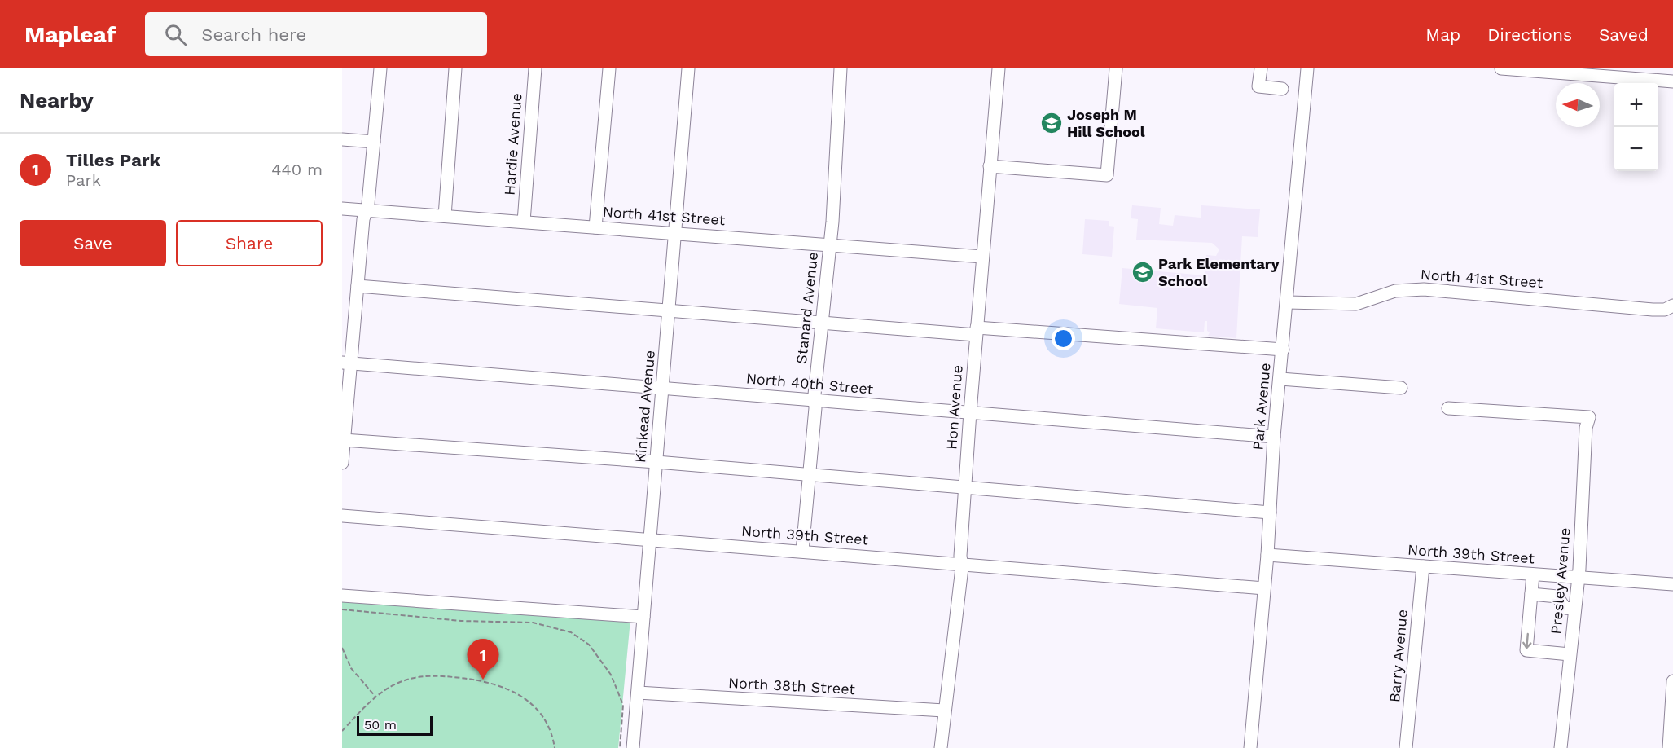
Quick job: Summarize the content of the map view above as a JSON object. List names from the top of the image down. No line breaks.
{"streets":{"street":["Hardie Avenue","North 41st Street","Stanard Avenue","North 40th Street","Kinkead Avenue","Park Avenue","Hon Avenue","North 39th Street","Presley Avenue","Barry Avenue","North 38th Street"]},"crossings":[["Hardie Avenue","North 41st Street"],["North 41st Street","Stanard Avenue"],["North 41st Street","Kinkead Avenue"],["North 41st Street","Park Avenue"],["North 41st Street","Hon Avenue"],["Stanard Avenue","North 40th Street"],["Stanard Avenue","North 39th Street"],["North 40th Street","Kinkead Avenue"],["North 40th Street","Park Avenue"],["North 40th Street","Hon Avenue"],["Kinkead Avenue","North 39th Street"],["Kinkead Avenue","North 38th Street"],["Park Avenue","North 39th Street"],["Hon Avenue","North 39th Street"],["Hon Avenue","North 38th Street"],["North 39th Street","Presley Avenue"],["North 39th Street","Barry Avenue"]],"places":{"school or university":["Joseph M Hill School","Park Elementary School"]},"scale_bar":"50 m","north":"left","page":{"header":"Mapleaf","search":"Search here","nav":["Map","Directions","Saved"],"heading":"Nearby","map_buttons":["+","−"],"list":[{"mark":"1","name":"Tilles Park","note":"Park","value":"440 m"}],"buttons":["Save","Share"],"pins":"1","scale":"50 m"}}
